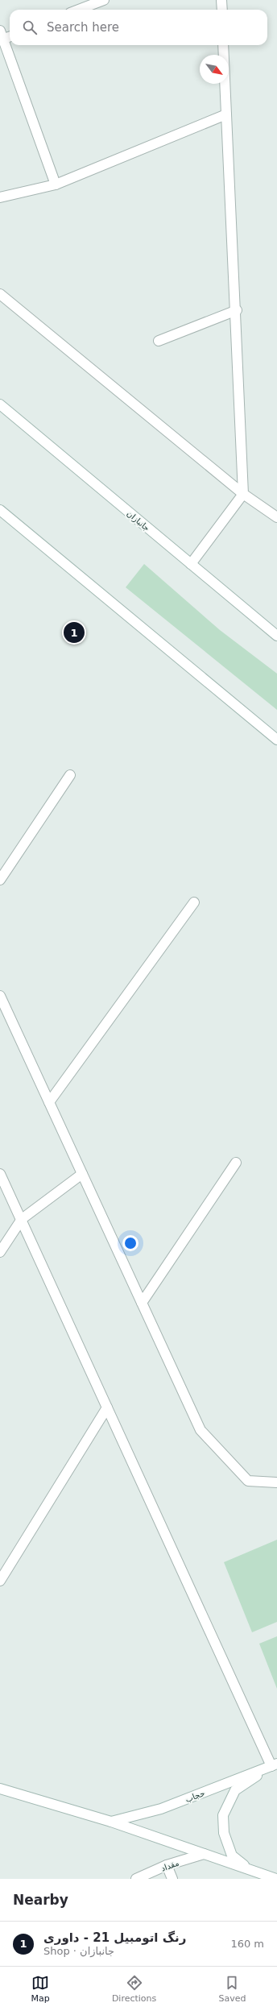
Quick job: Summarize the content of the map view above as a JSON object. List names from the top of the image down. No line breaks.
{"streets":{"street":["جانبازان","حجاب","مقداد"]},"north":"bottom right","page":{"search":"Search here","pins":"1","heading":"Nearby","list":[{"mark":"1","name":"رنگ اتومبیل 21 - داوری","note":"Shop · جانبازان","value":"160 m"}],"nav":["Map","Directions","Saved"]}}
